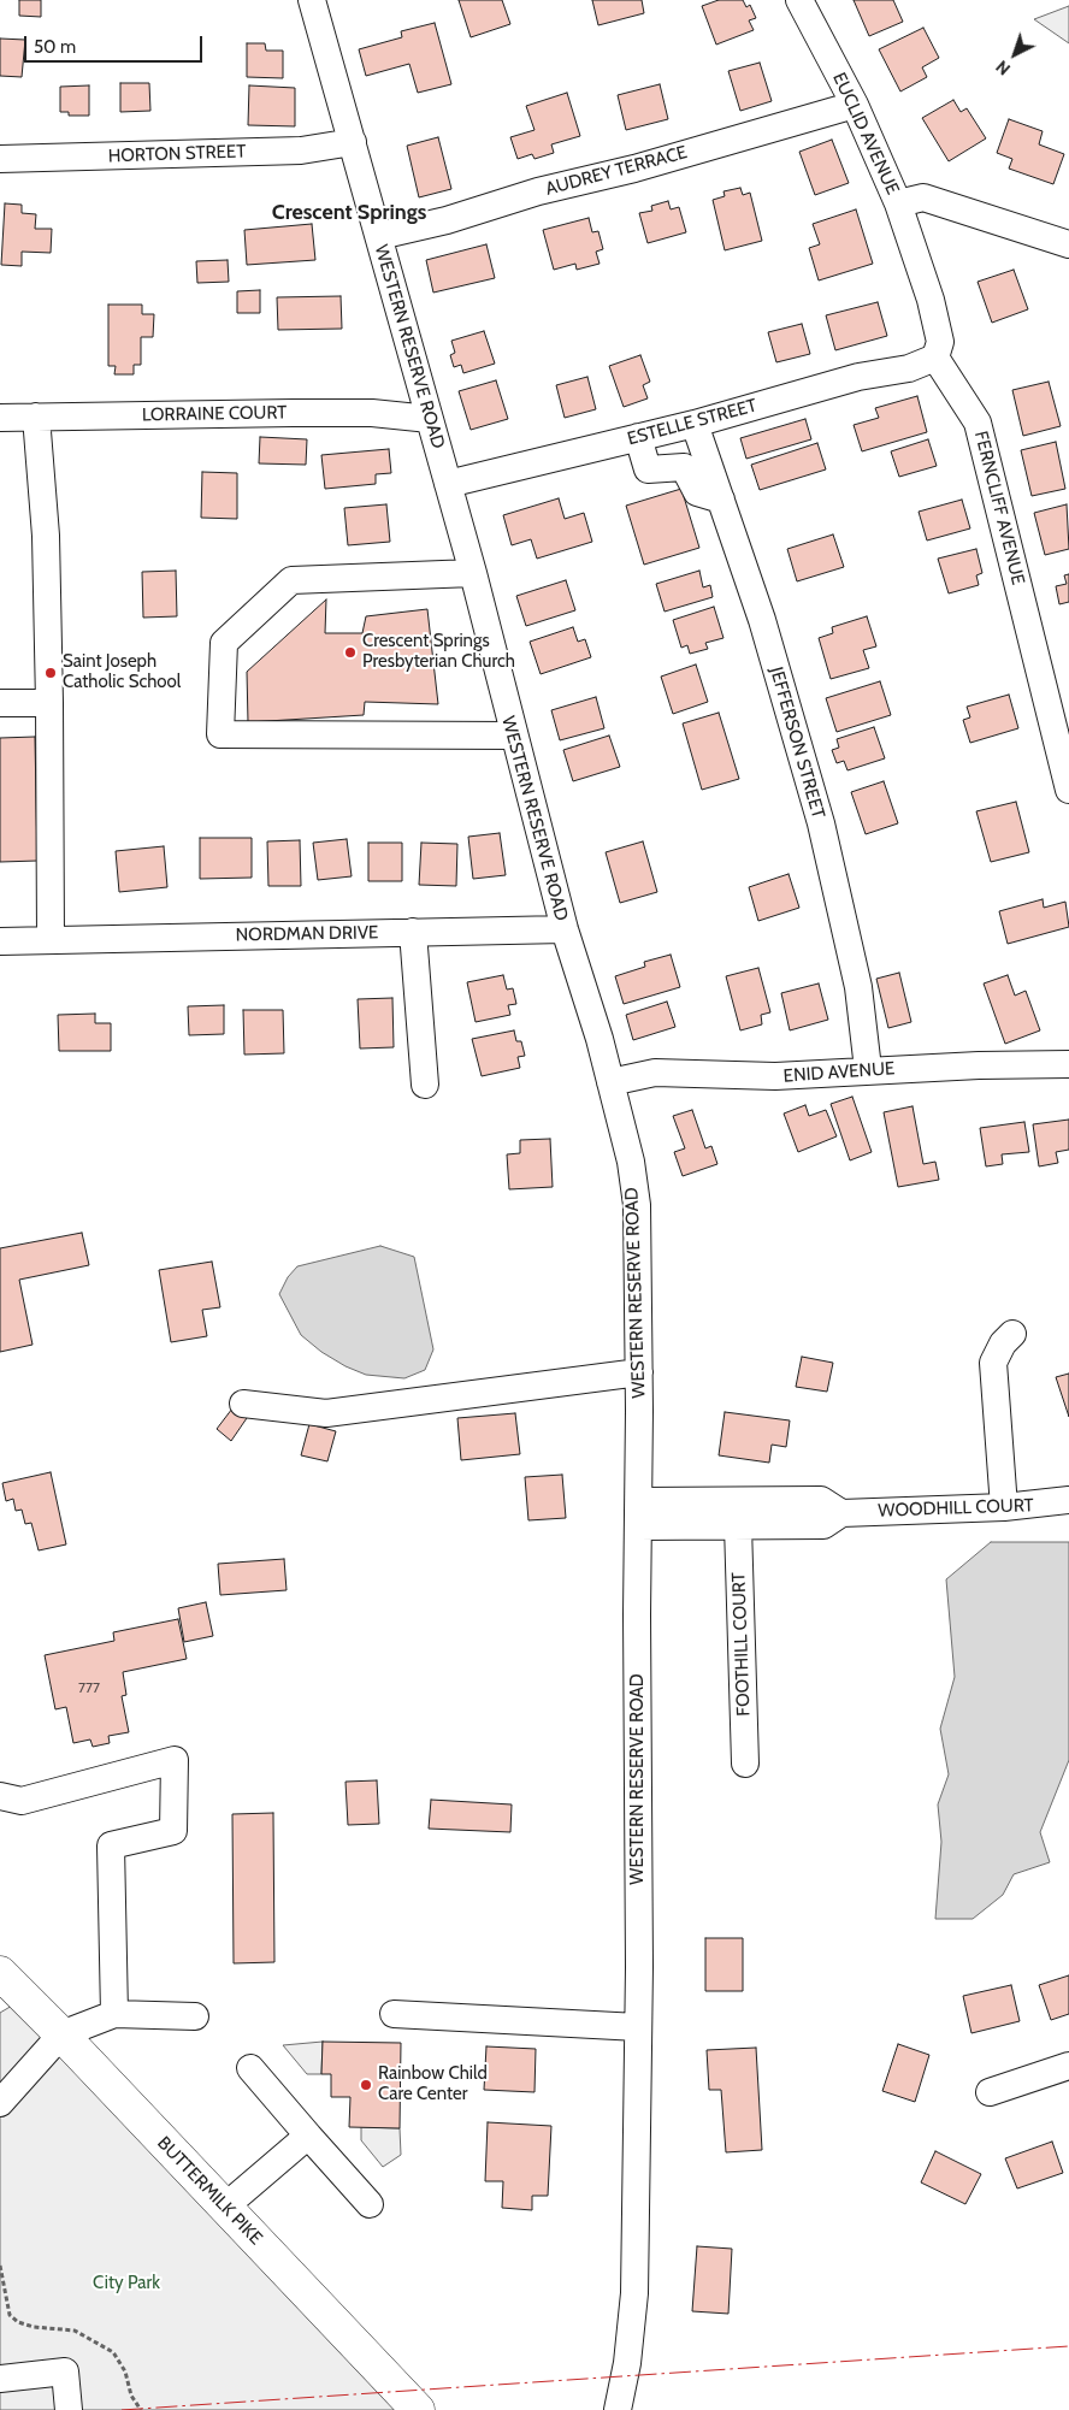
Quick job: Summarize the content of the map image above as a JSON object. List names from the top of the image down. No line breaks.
{"streets":{"main road":["BUTTERMILK PIKE"],"street":["EUCLID AVENUE","HORTON STREET","AUDREY TERRACE","WESTERN RESERVE ROAD","LORRAINE COURT","ESTELLE STREET","FERNCLIFF AVENUE","JEFFERSON STREET","NORDMAN DRIVE","ENID AVENUE","WOODHILL COURT","FOOTHILL COURT"]},"crossings":[["EUCLID AVENUE","AUDREY TERRACE"],["HORTON STREET","WESTERN RESERVE ROAD"],["AUDREY TERRACE","WESTERN RESERVE ROAD"],["WESTERN RESERVE ROAD","LORRAINE COURT"],["WESTERN RESERVE ROAD","ESTELLE STREET"],["WESTERN RESERVE ROAD","NORDMAN DRIVE"],["WESTERN RESERVE ROAD","ENID AVENUE"],["WESTERN RESERVE ROAD","WOODHILL COURT"],["ESTELLE STREET","FERNCLIFF AVENUE"],["ESTELLE STREET","JEFFERSON STREET"],["JEFFERSON STREET","ENID AVENUE"],["WOODHILL COURT","FOOTHILL COURT"]],"districts":["Crescent Springs"],"parks":["City Park"],"places":["Crescent Springs Presbyterian Church","Saint Joseph Catholic School","Rainbow Child Care Center"],"house_numbers":["777"],"scale_bar":"50 m","north":"bottom left"}
